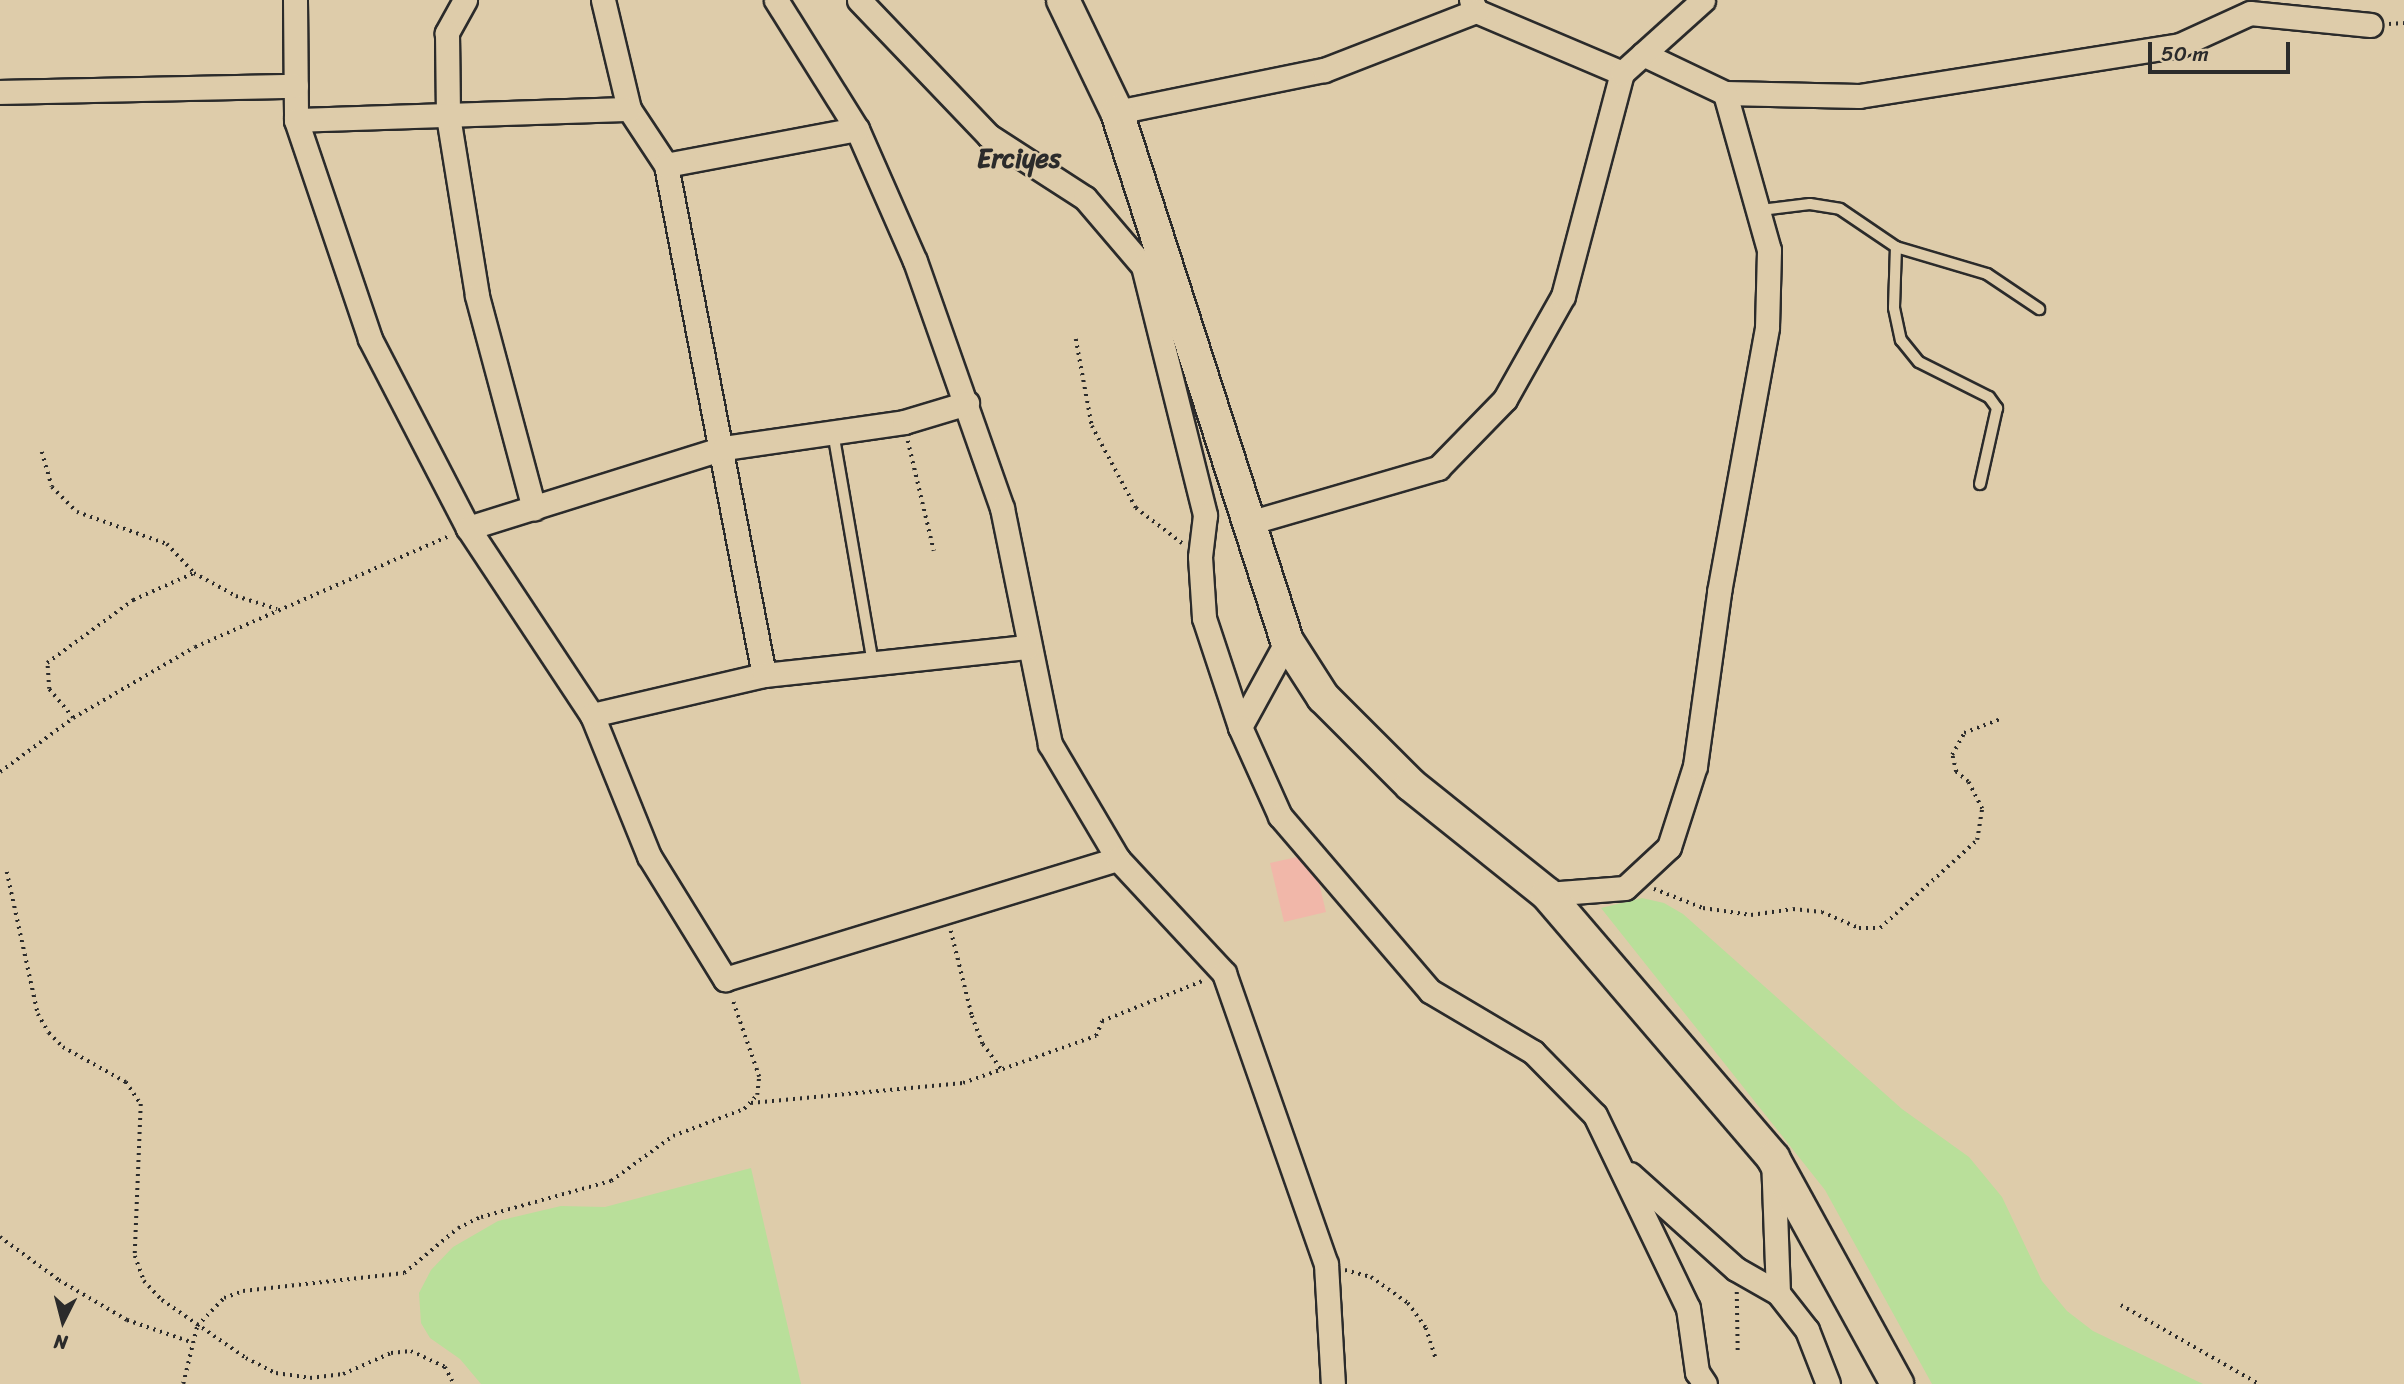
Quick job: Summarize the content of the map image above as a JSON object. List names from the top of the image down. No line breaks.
{"districts":["Erciyes"],"scale_bar":"50 m","north":"bottom"}
